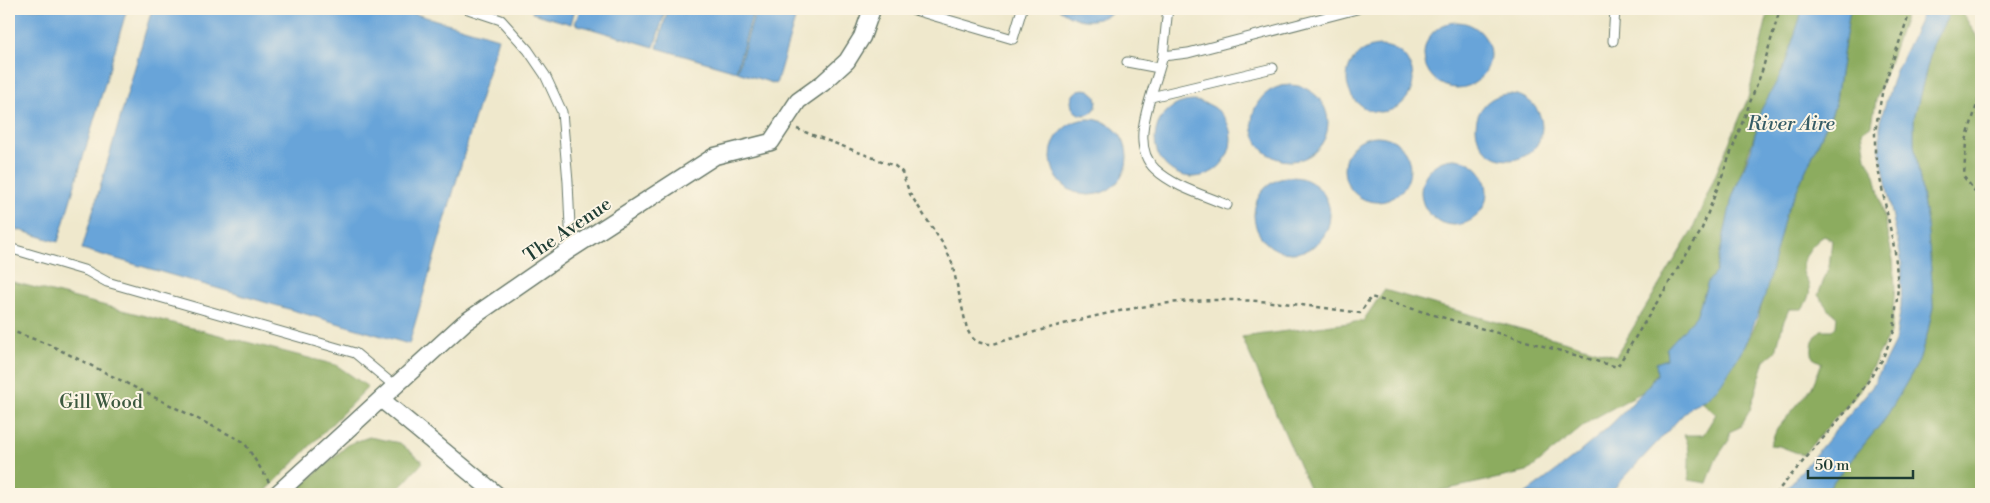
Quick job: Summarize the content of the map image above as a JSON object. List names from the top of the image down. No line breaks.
{"streets":{"street":["The Avenue"]},"water":["River Aire"],"parks":["Gill Wood"],"scale_bar":"50 m"}
